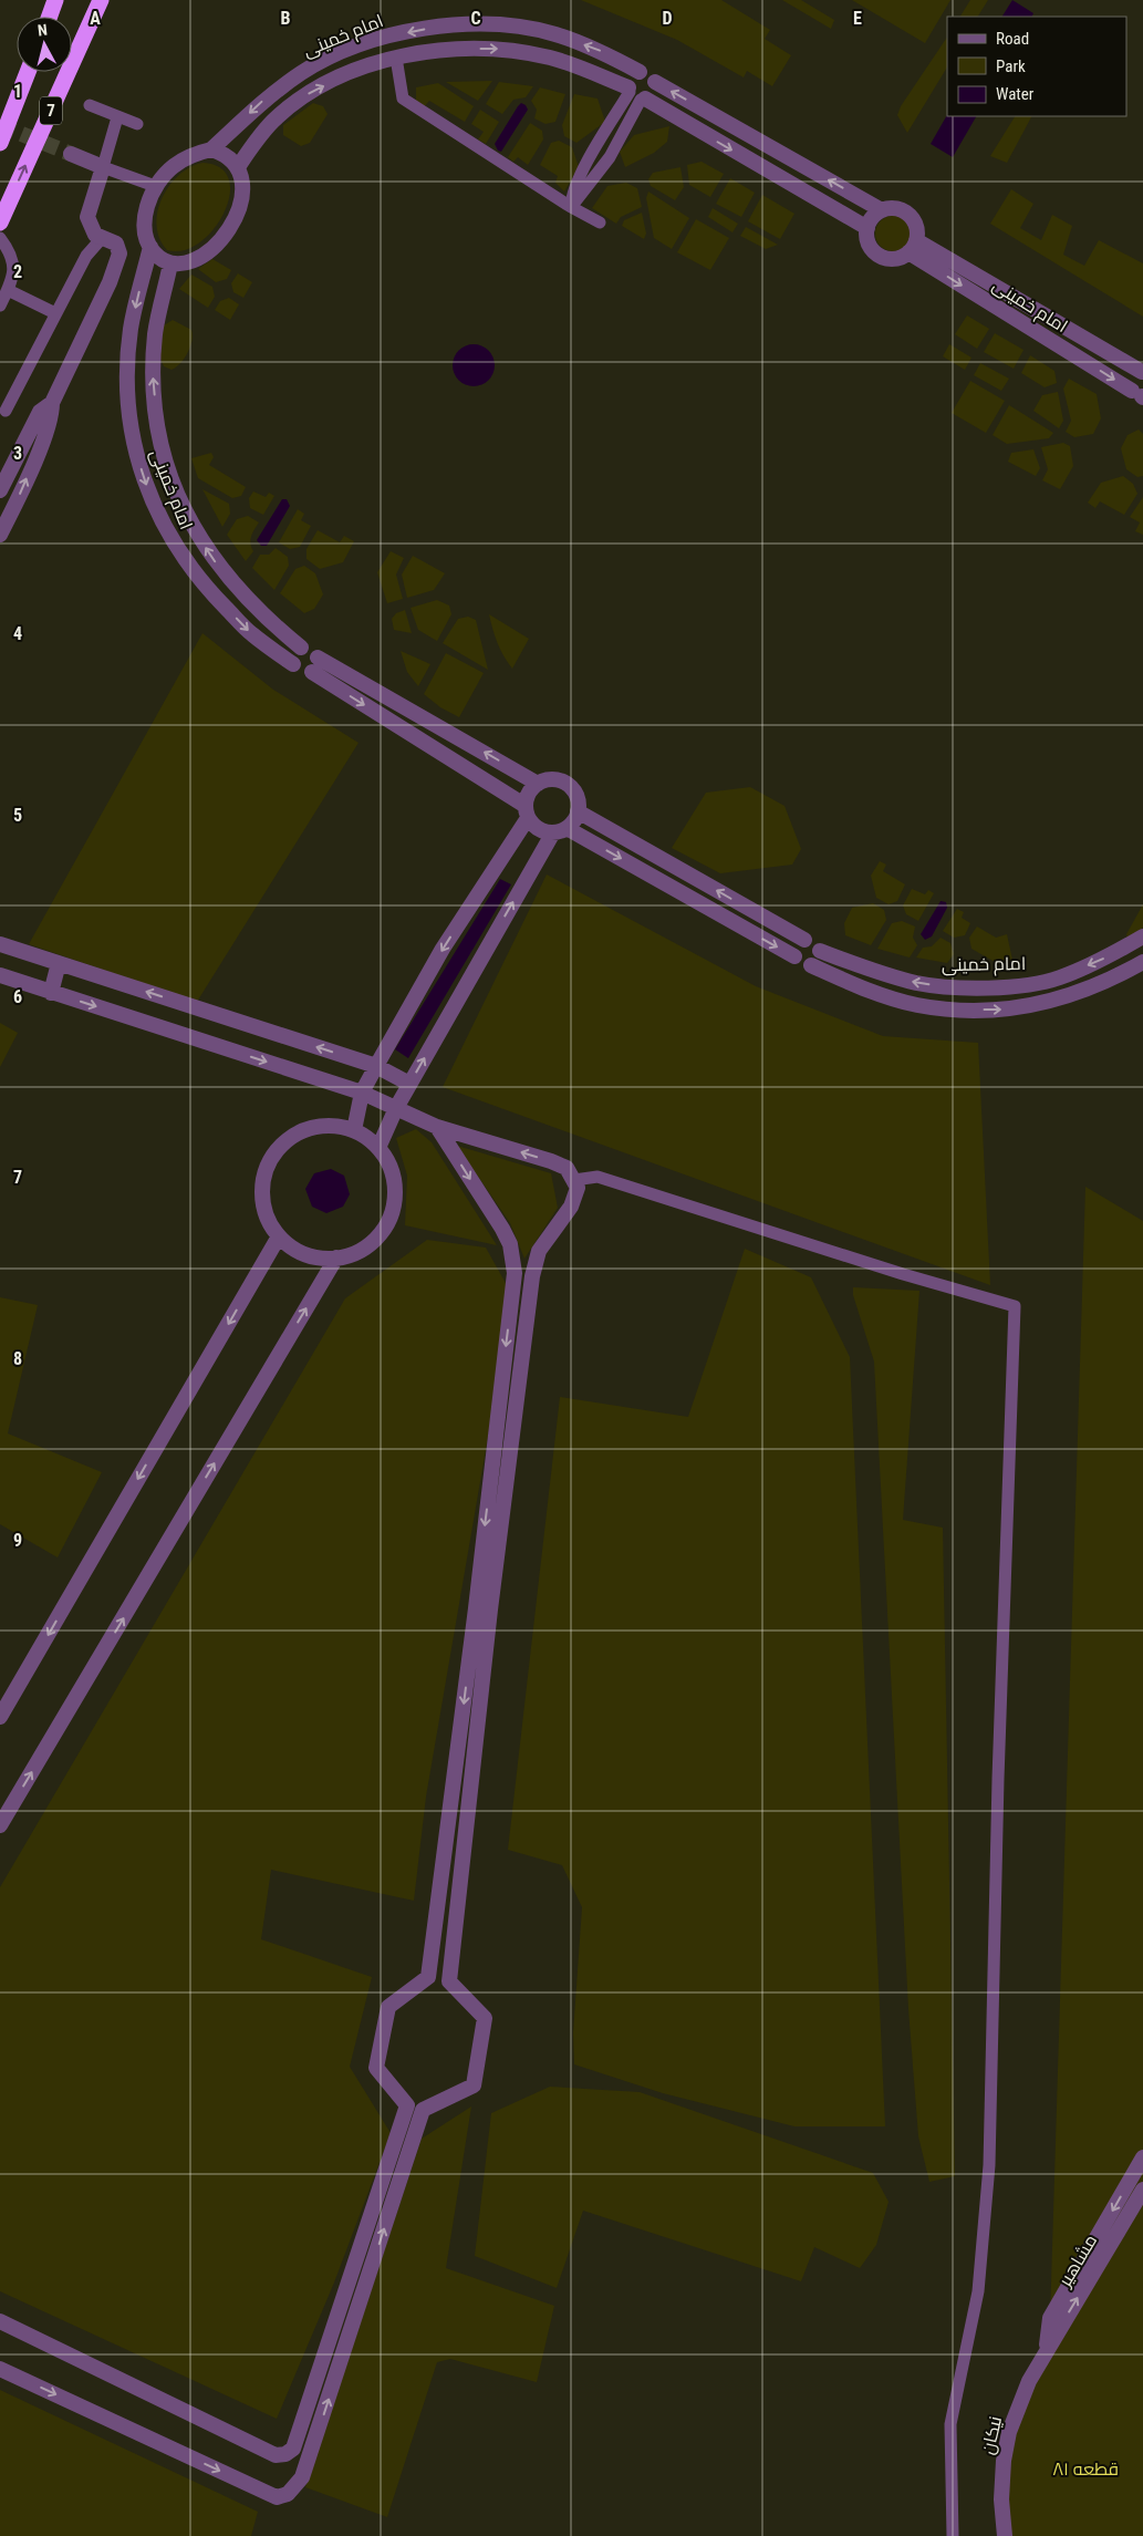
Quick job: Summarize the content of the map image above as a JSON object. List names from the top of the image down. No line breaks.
{"streets":{"highway":["7"],"street":["امام خمینی","مشاهیر","نیکان"]},"crossings":[["مشاهیر","نیکان"]],"parks":["قطعه ۸۱"],"legend":["Road","Park","Water"],"north":"top","grid":{"columns":["A","B","C","D","E"],"rows":["1","2","3","4","5","6","7","8","9"]}}
